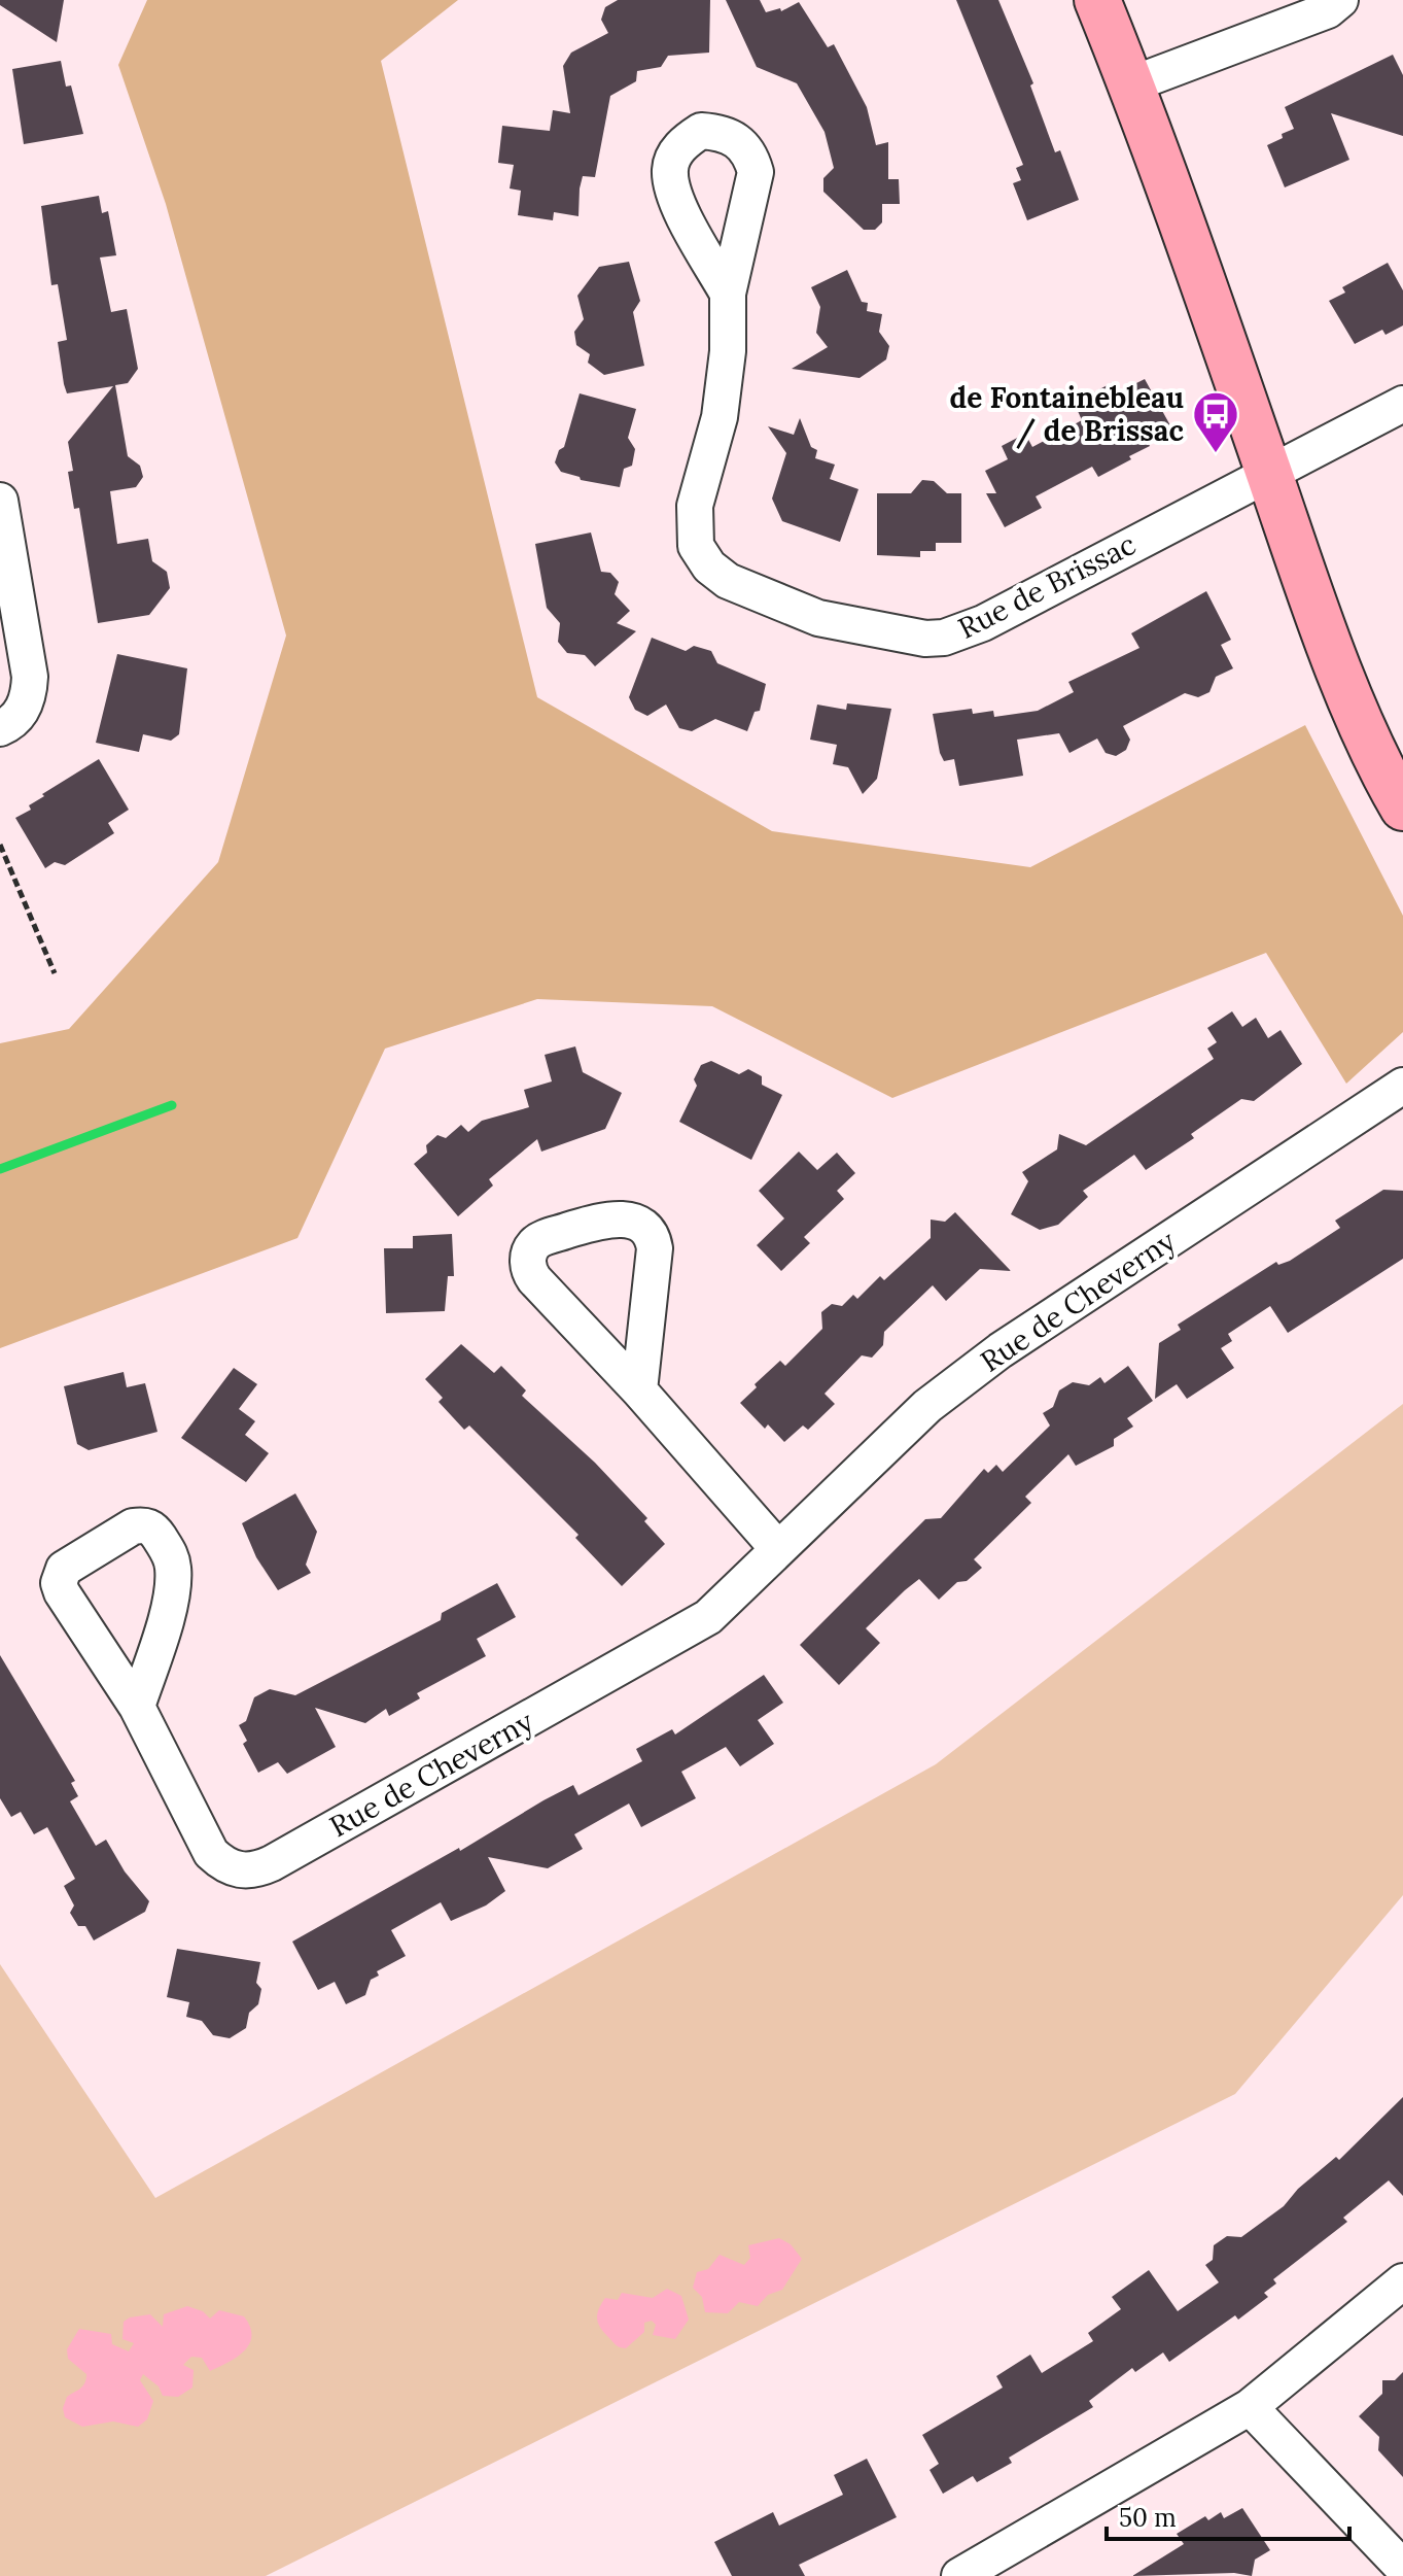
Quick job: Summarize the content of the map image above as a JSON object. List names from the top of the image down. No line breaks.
{"streets":{"street":["Rue de Brissac","Rue de Cheverny"]},"places":{"bus stop":["de Fontainebleau / de Brissac"]},"scale_bar":"50 m"}
